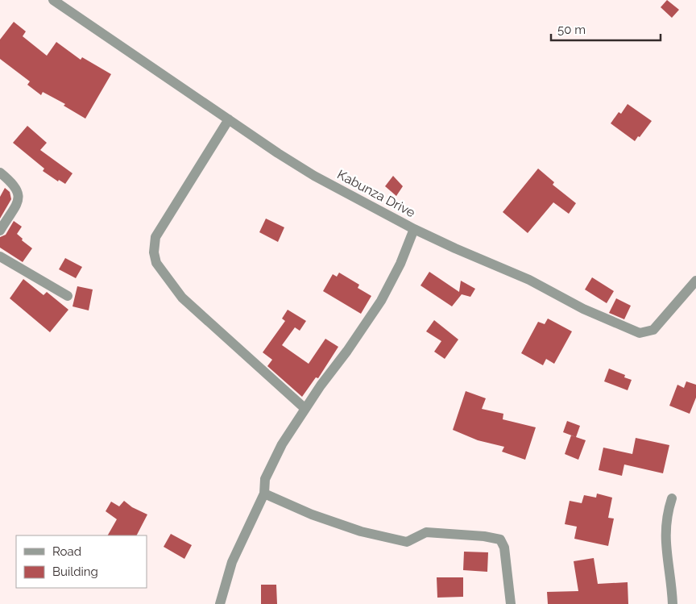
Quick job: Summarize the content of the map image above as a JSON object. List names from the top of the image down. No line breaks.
{"streets":{"street":["Kabunza Drive"]},"legend":["Road","Building"],"scale_bar":"50 m"}
